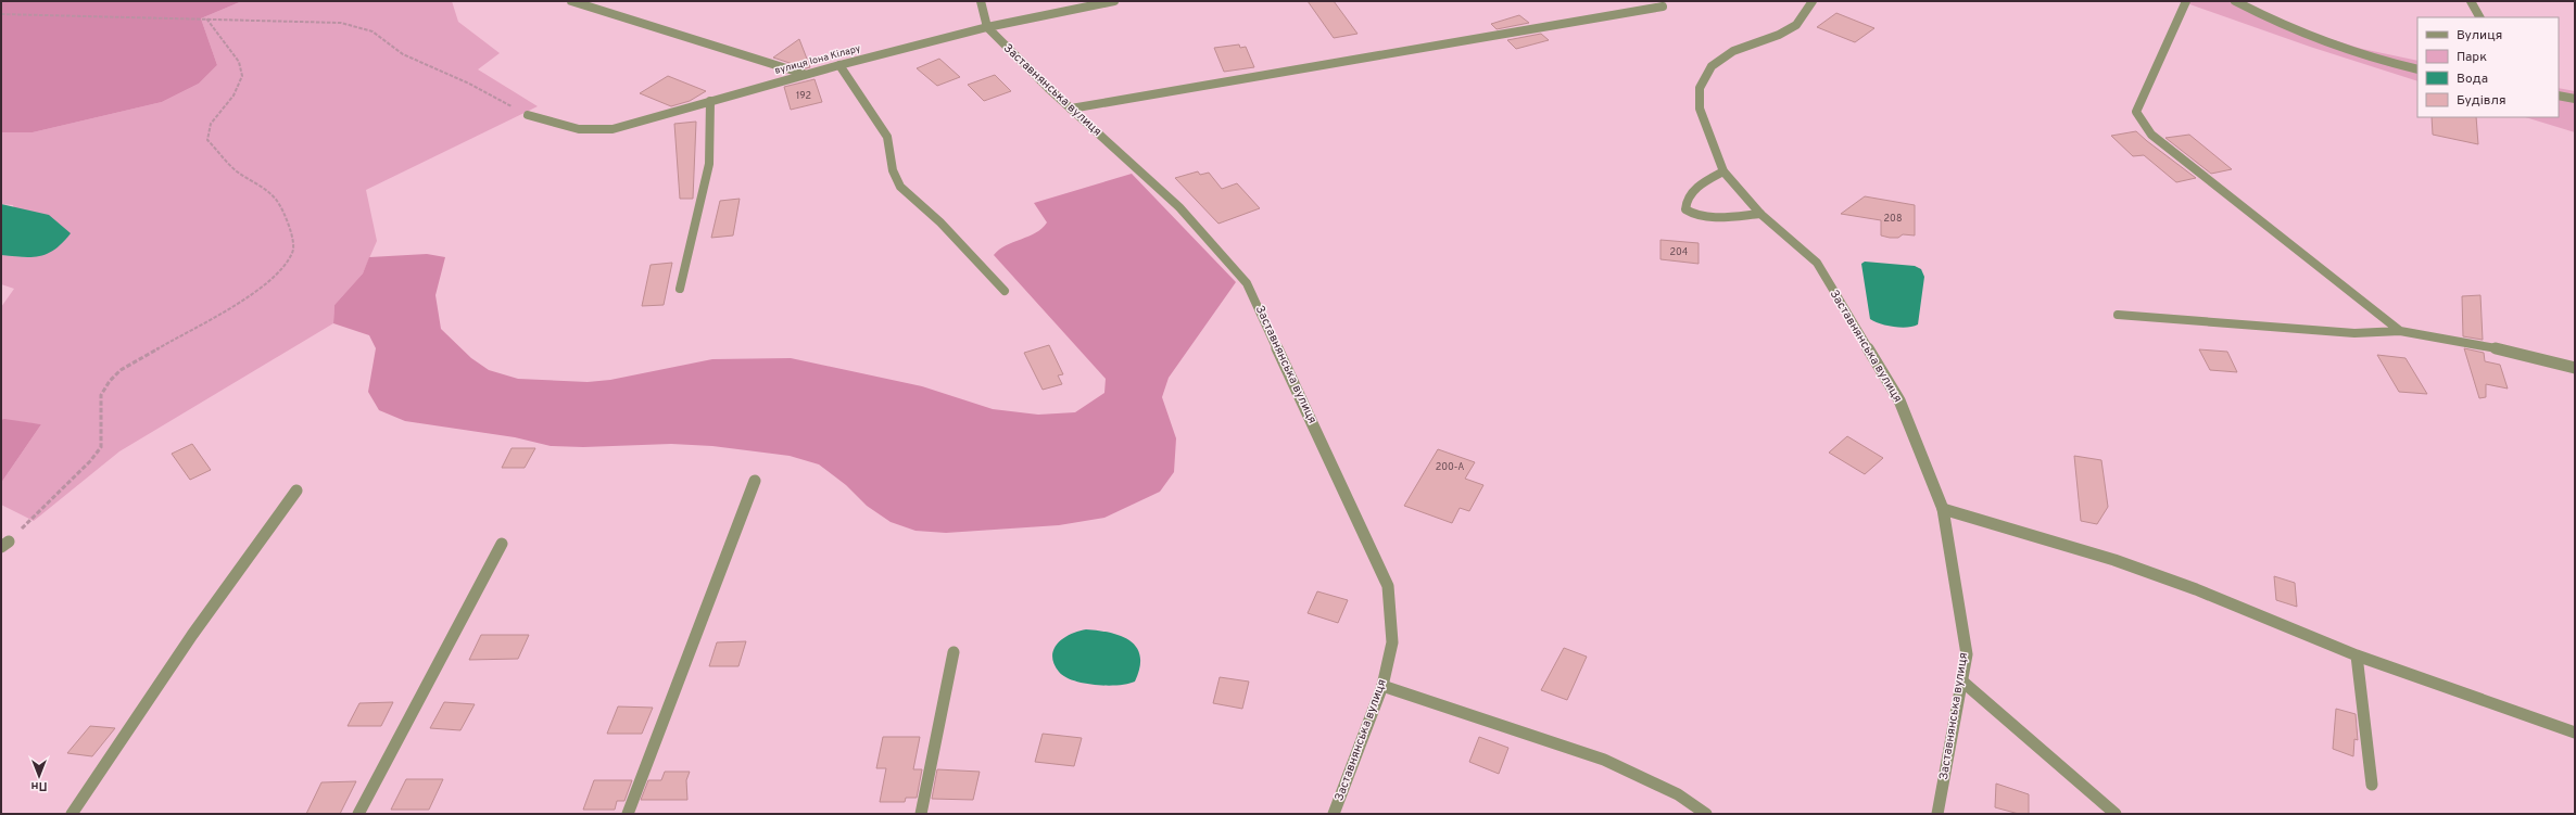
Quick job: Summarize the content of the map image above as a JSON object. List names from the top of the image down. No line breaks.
{"streets":{"street":["вулиця Іона Кілару","Заставнянська вулиця"]},"crossings":[["вулиця Іона Кілару","Заставнянська вулиця"]],"house_numbers":["192","208","204","200-А"],"legend":["Вулиця","Парк","Вода","Будівля"],"north":"bottom"}
